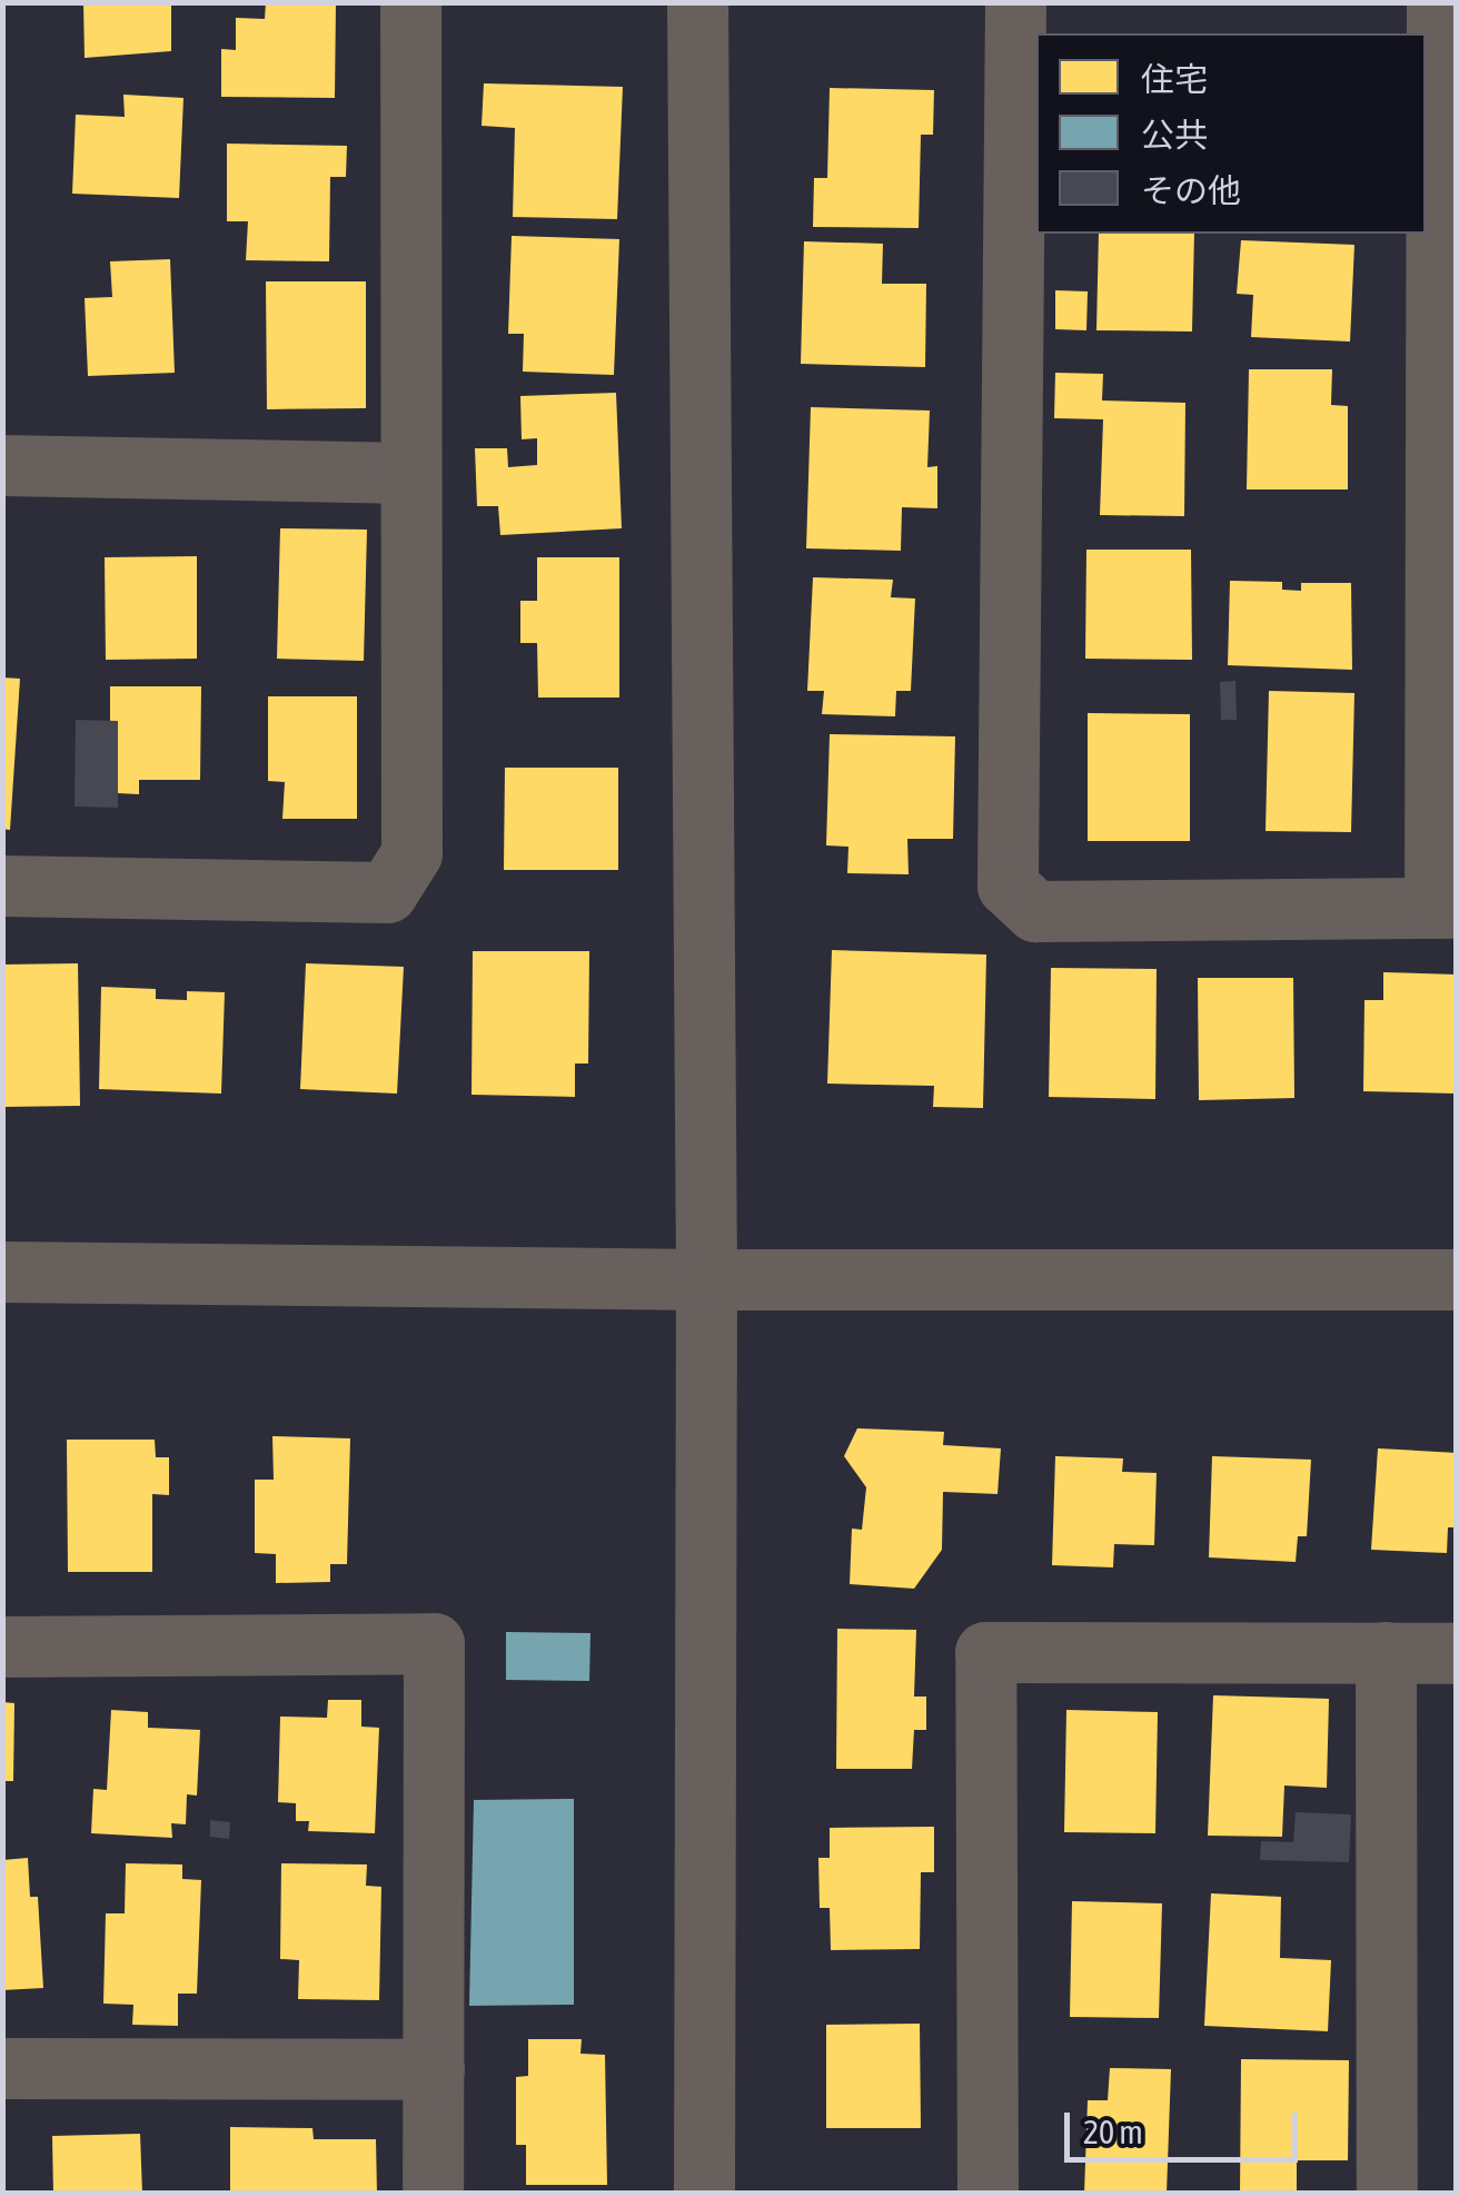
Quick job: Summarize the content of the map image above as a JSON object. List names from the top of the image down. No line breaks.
{"legend":["住宅","公共","その他"],"scale_bar":"20 m"}
